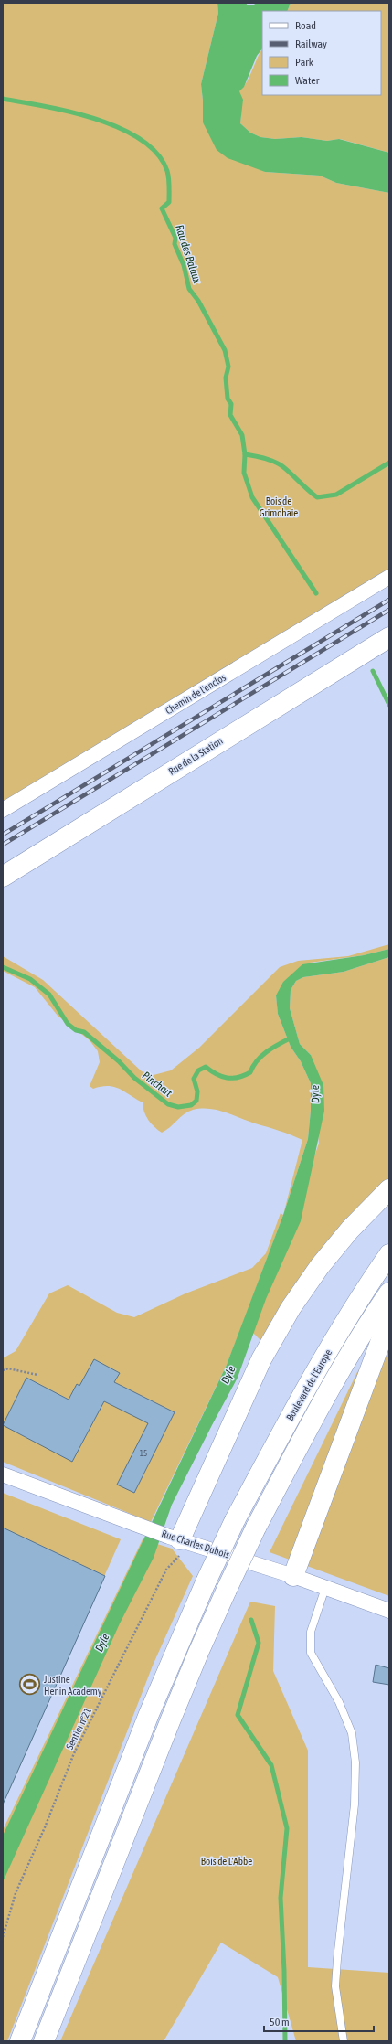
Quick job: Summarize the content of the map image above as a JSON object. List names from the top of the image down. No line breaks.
{"streets":{"main road":["Rue de la Station","Boulevard de l'Europe"],"street":["Chemin de l'enclos","Rue Charles Dubois"],"path":["Sentier n°21"]},"crossings":[["Rue Charles Dubois","Sentier n°21"]],"water":["Rau des Balaux","Pinchart","Dyle"],"parks":["Bois de Grimohaie","Bois de L'Abbe"],"places":{"sports":["Justine Henin Academy"]},"house_numbers":["15"],"legend":["Road","Railway","Park","Water"],"scale_bar":"50 m"}
